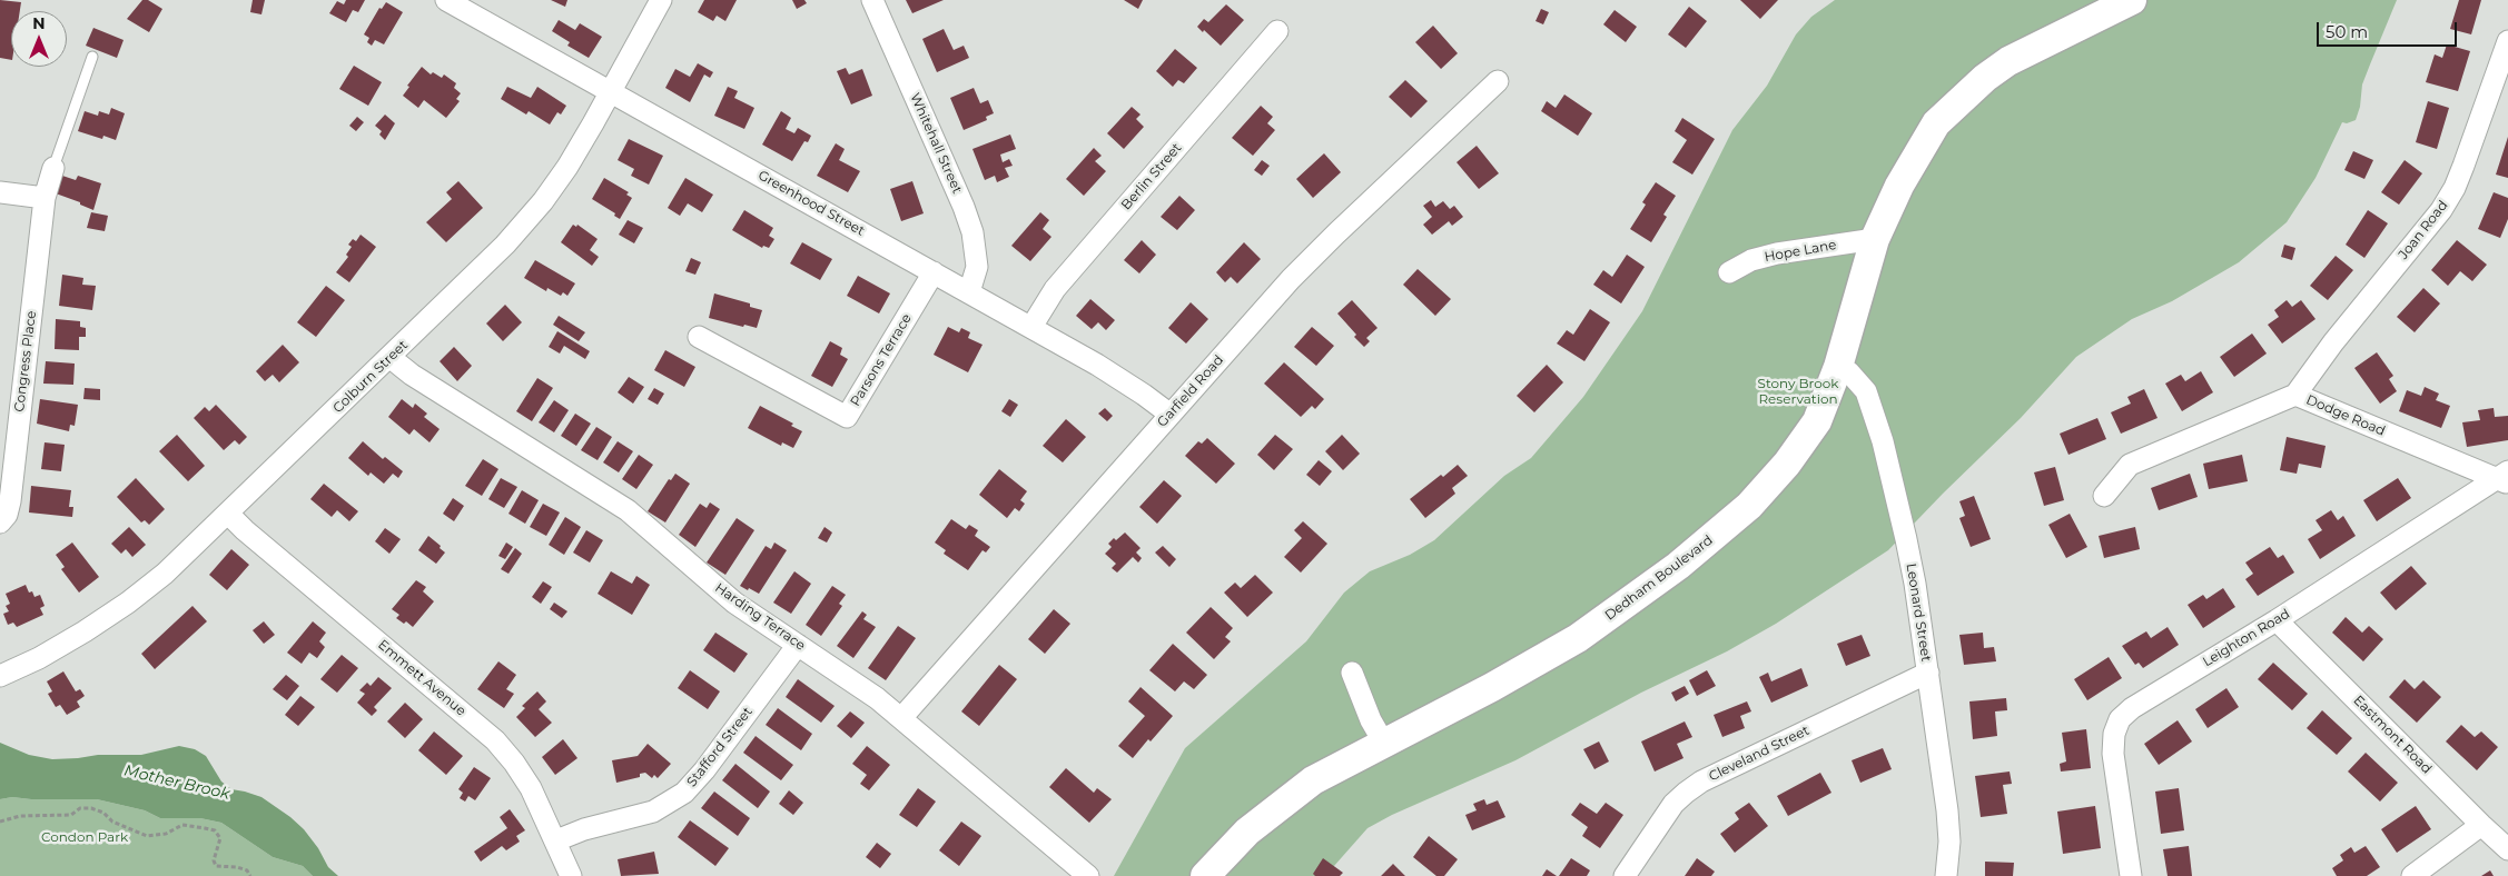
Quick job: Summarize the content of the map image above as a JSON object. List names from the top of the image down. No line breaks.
{"streets":{"main road":["Dedham Boulevard"],"street":["Whitehall Street","Berlin Street","Greenhood Street","Joan Road","Hope Lane","Parsons Terrace","Congress Place","Colburn Street","Garfield Road","Dodge Road","Leonard Street","Harding Terrace","Leighton Road","Emmett Avenue","Eastmont Road","Stafford Street","Cleveland Street"]},"crossings":[["Whitehall Street","Greenhood Street"],["Berlin Street","Greenhood Street"],["Greenhood Street","Parsons Terrace"],["Greenhood Street","Colburn Street"],["Greenhood Street","Garfield Road"],["Joan Road","Dodge Road"],["Hope Lane","Dedham Boulevard"],["Colburn Street","Harding Terrace"],["Colburn Street","Emmett Avenue"],["Garfield Road","Harding Terrace"],["Dodge Road","Leighton Road"],["Dedham Boulevard","Leonard Street"],["Leonard Street","Cleveland Street"],["Harding Terrace","Stafford Street"],["Leighton Road","Eastmont Road"],["Emmett Avenue","Stafford Street"]],"water":["Mother Brook"],"parks":["Stony Brook Reservation","Condon Park"],"scale_bar":"50 m","north":"top"}
